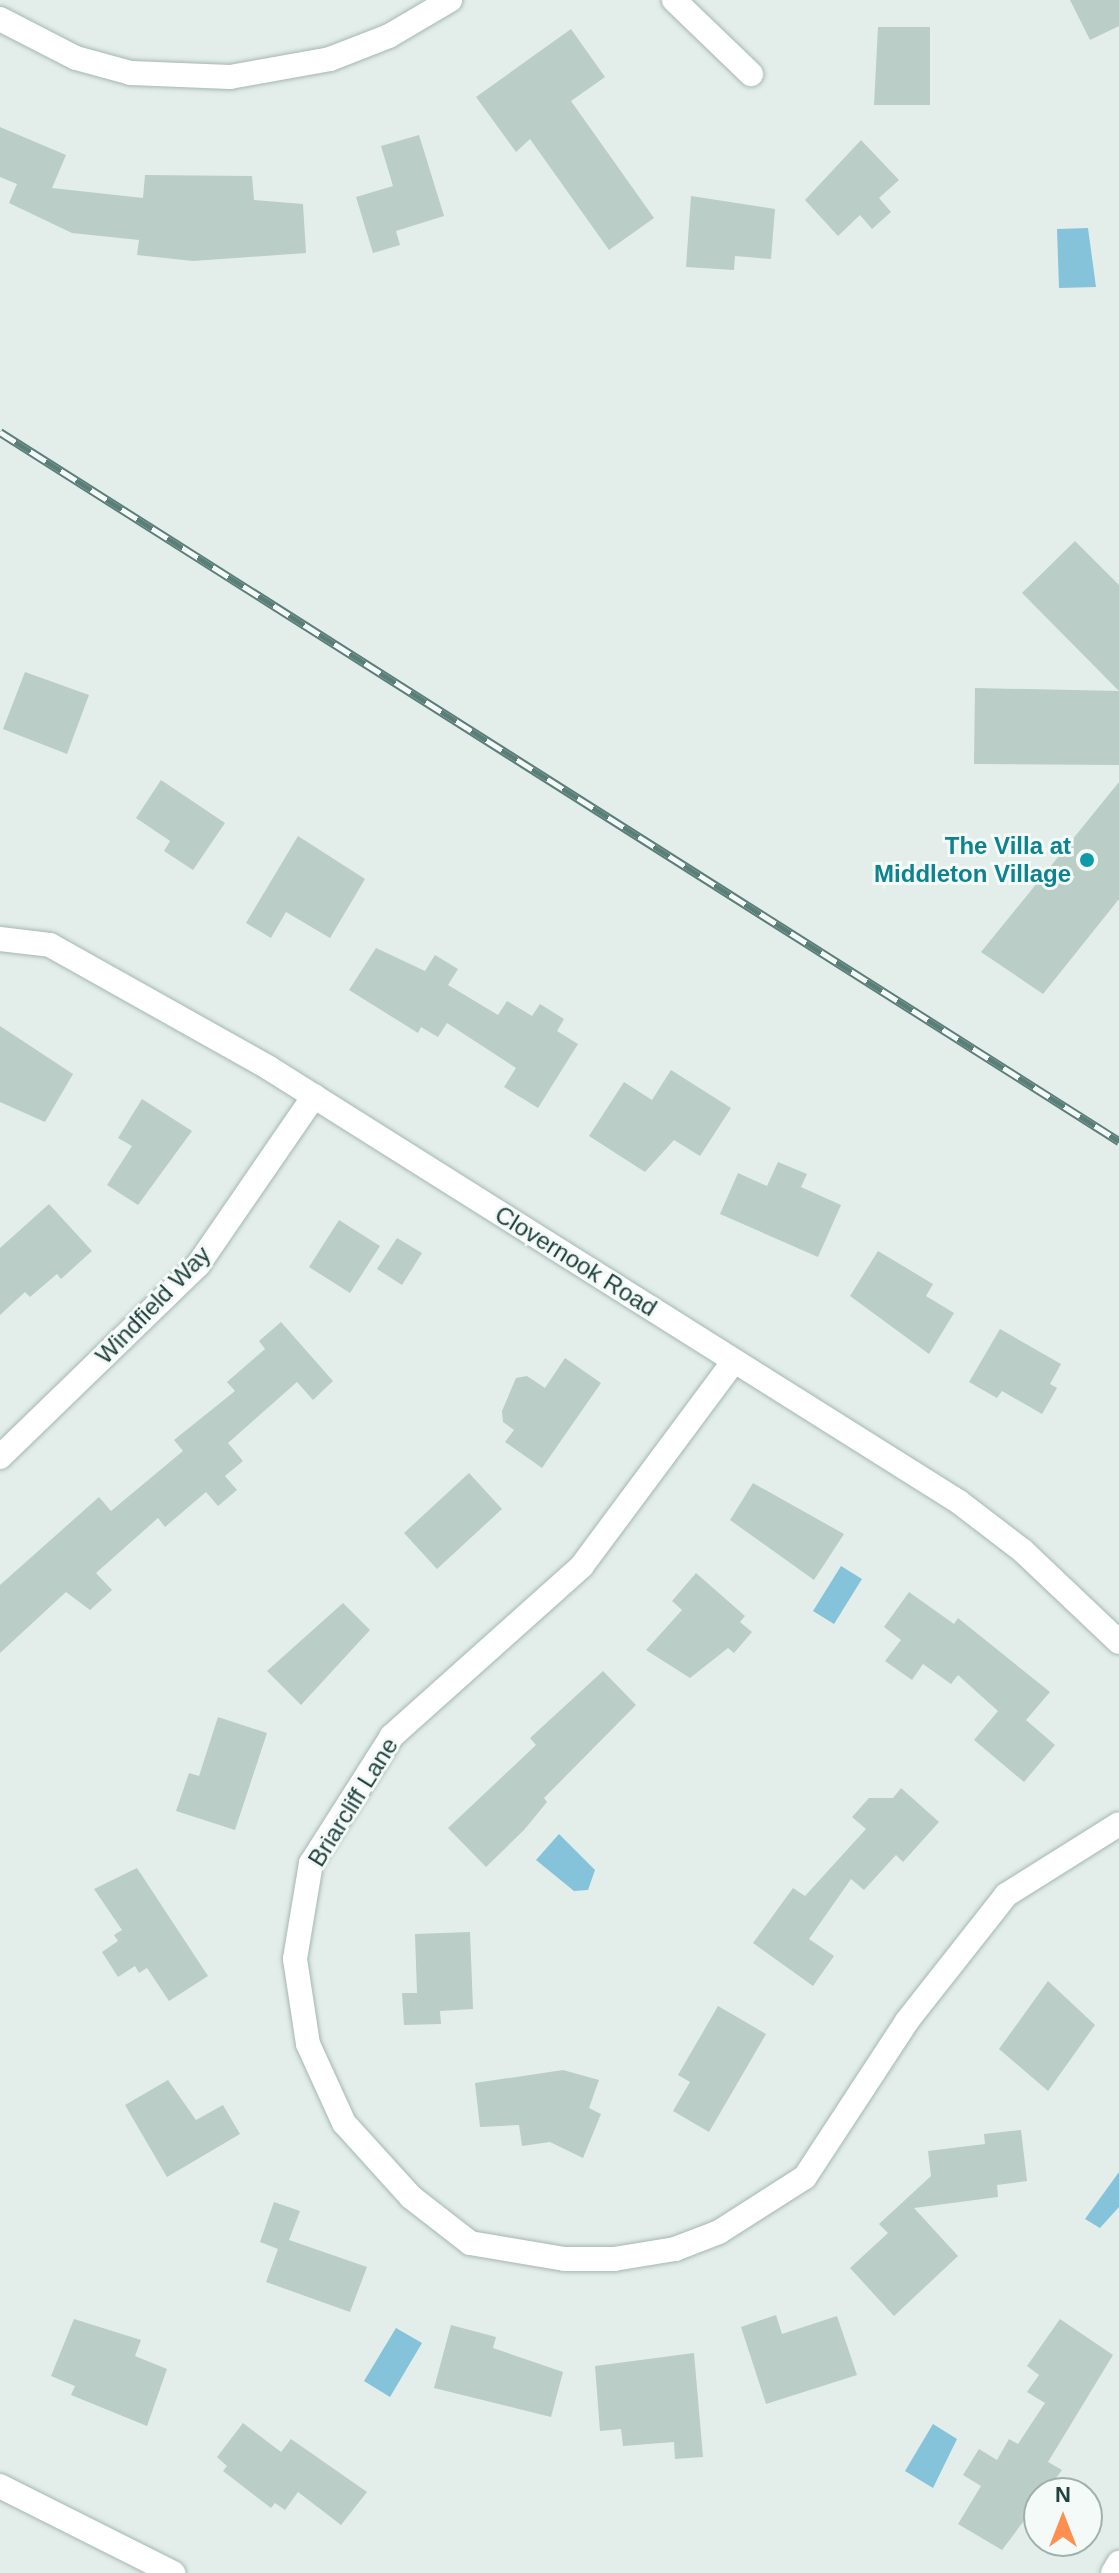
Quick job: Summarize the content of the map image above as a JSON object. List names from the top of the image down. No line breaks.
{"streets":{"street":["Clovernook Road","Windfield Way","Briarcliff Lane"]},"crossings":[["Clovernook Road","Windfield Way"],["Clovernook Road","Briarcliff Lane"]],"places":["The Villa at Middleton Village"],"north":"top"}
